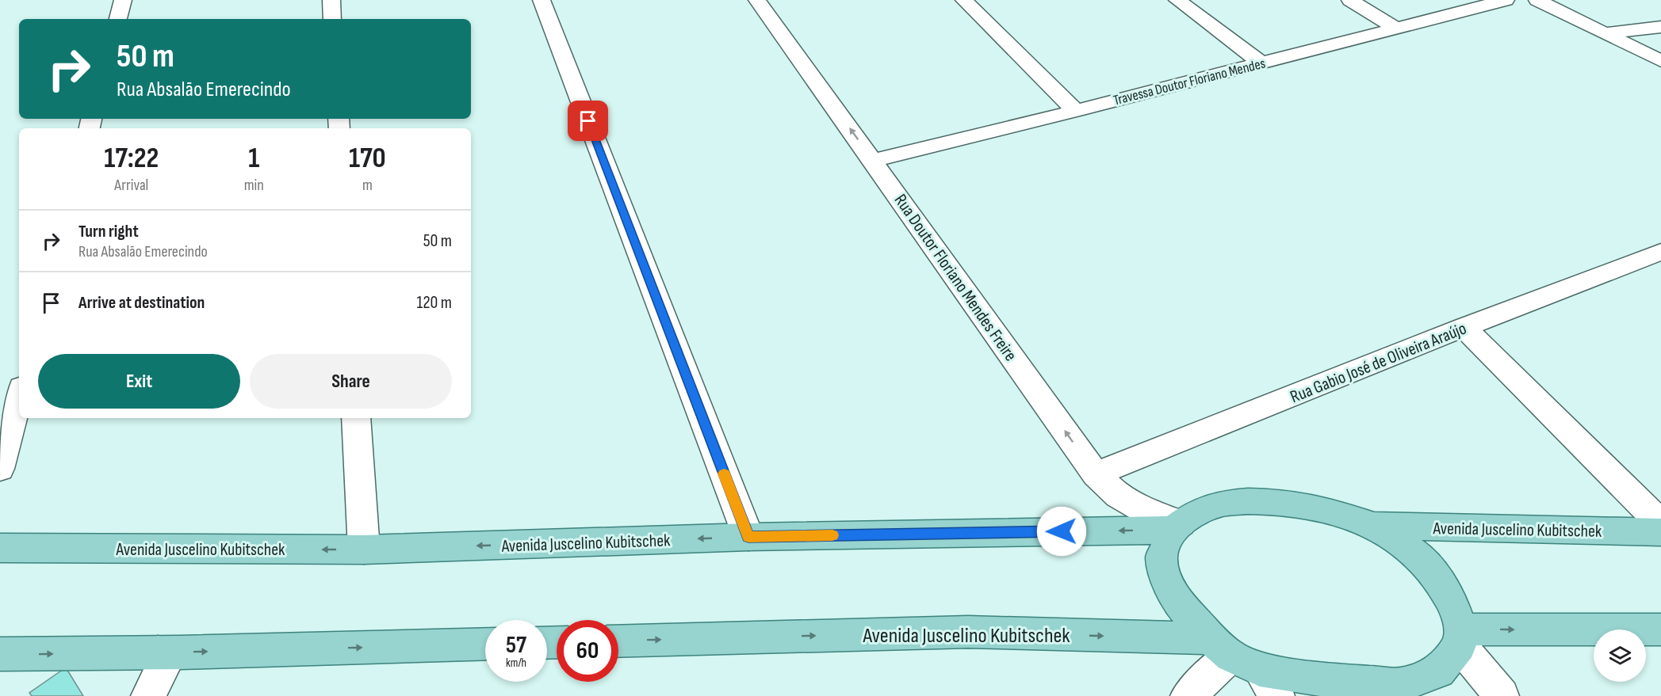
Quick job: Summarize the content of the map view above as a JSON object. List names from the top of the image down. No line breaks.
{"streets":{"main road":["Avenida Juscelino Kubitschek"],"street":["Travessa Doutor Floriano Mendes","Rua Doutor Floriano Mendes Freire","Rua Gabio José de Oliveira Araújo"]},"crossings":[["Travessa Doutor Floriano Mendes","Rua Doutor Floriano Mendes Freire"],["Rua Doutor Floriano Mendes Freire","Rua Gabio José de Oliveira Araújo"],["Rua Doutor Floriano Mendes Freire","Avenida Juscelino Kubitschek"]],"page":{"turn":["50 m","Rua Absalão Emerecindo"],"eta":["17:22","Arrival","1","min","170","m"],"list":[{"name":"Turn right","note":"Rua Absalão Emerecindo","value":"50 m"},{"name":"Arrive at destination","value":"120 m"}],"buttons":["Exit","Share"],"speed":"57 km/h","limit":"60"}}
